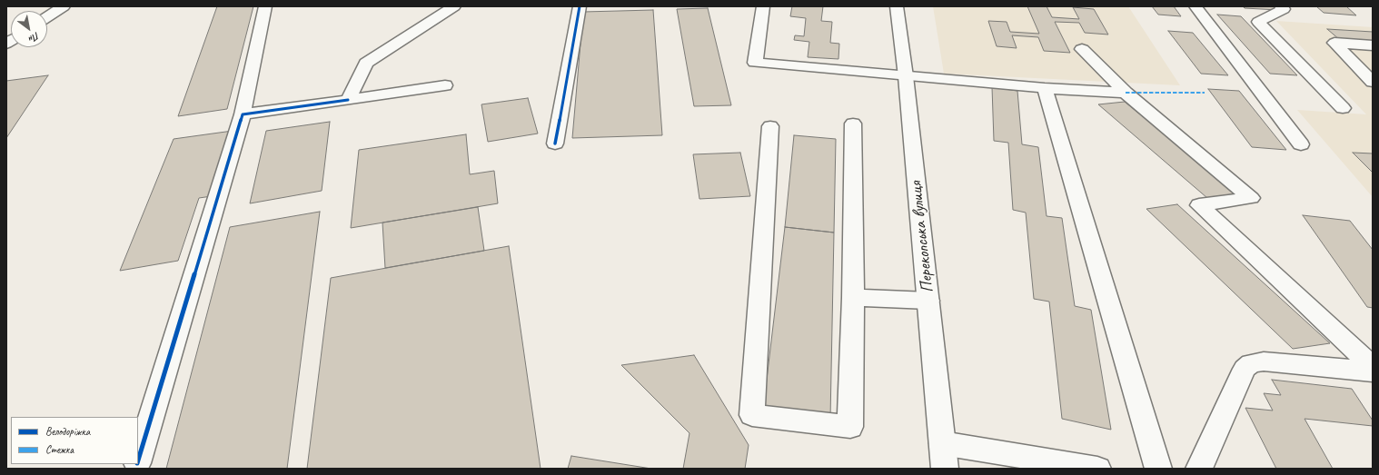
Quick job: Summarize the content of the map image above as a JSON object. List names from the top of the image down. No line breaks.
{"streets":{"street":["Перекопська вулиця"]},"legend":["Велодоріжка","Стежка"],"north":"bottom right"}
